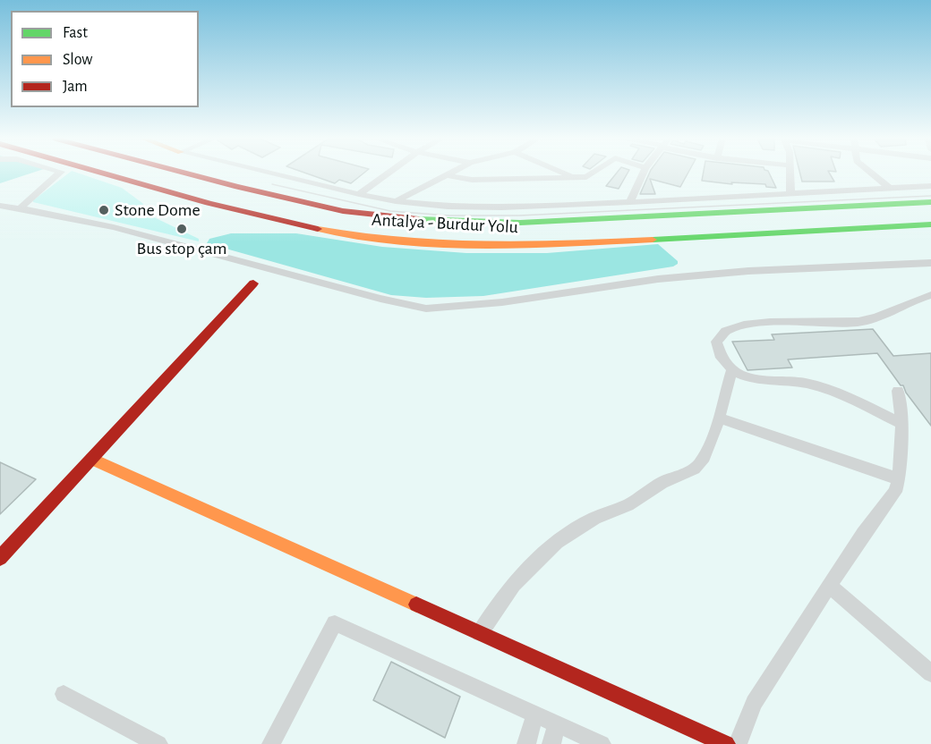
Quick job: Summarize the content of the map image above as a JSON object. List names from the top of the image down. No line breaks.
{"streets":{"main road":["Antalya - Burdur Yolu"]},"places":["Stone Dome","Bus stop çam"],"legend":["Fast","Slow","Jam"]}
